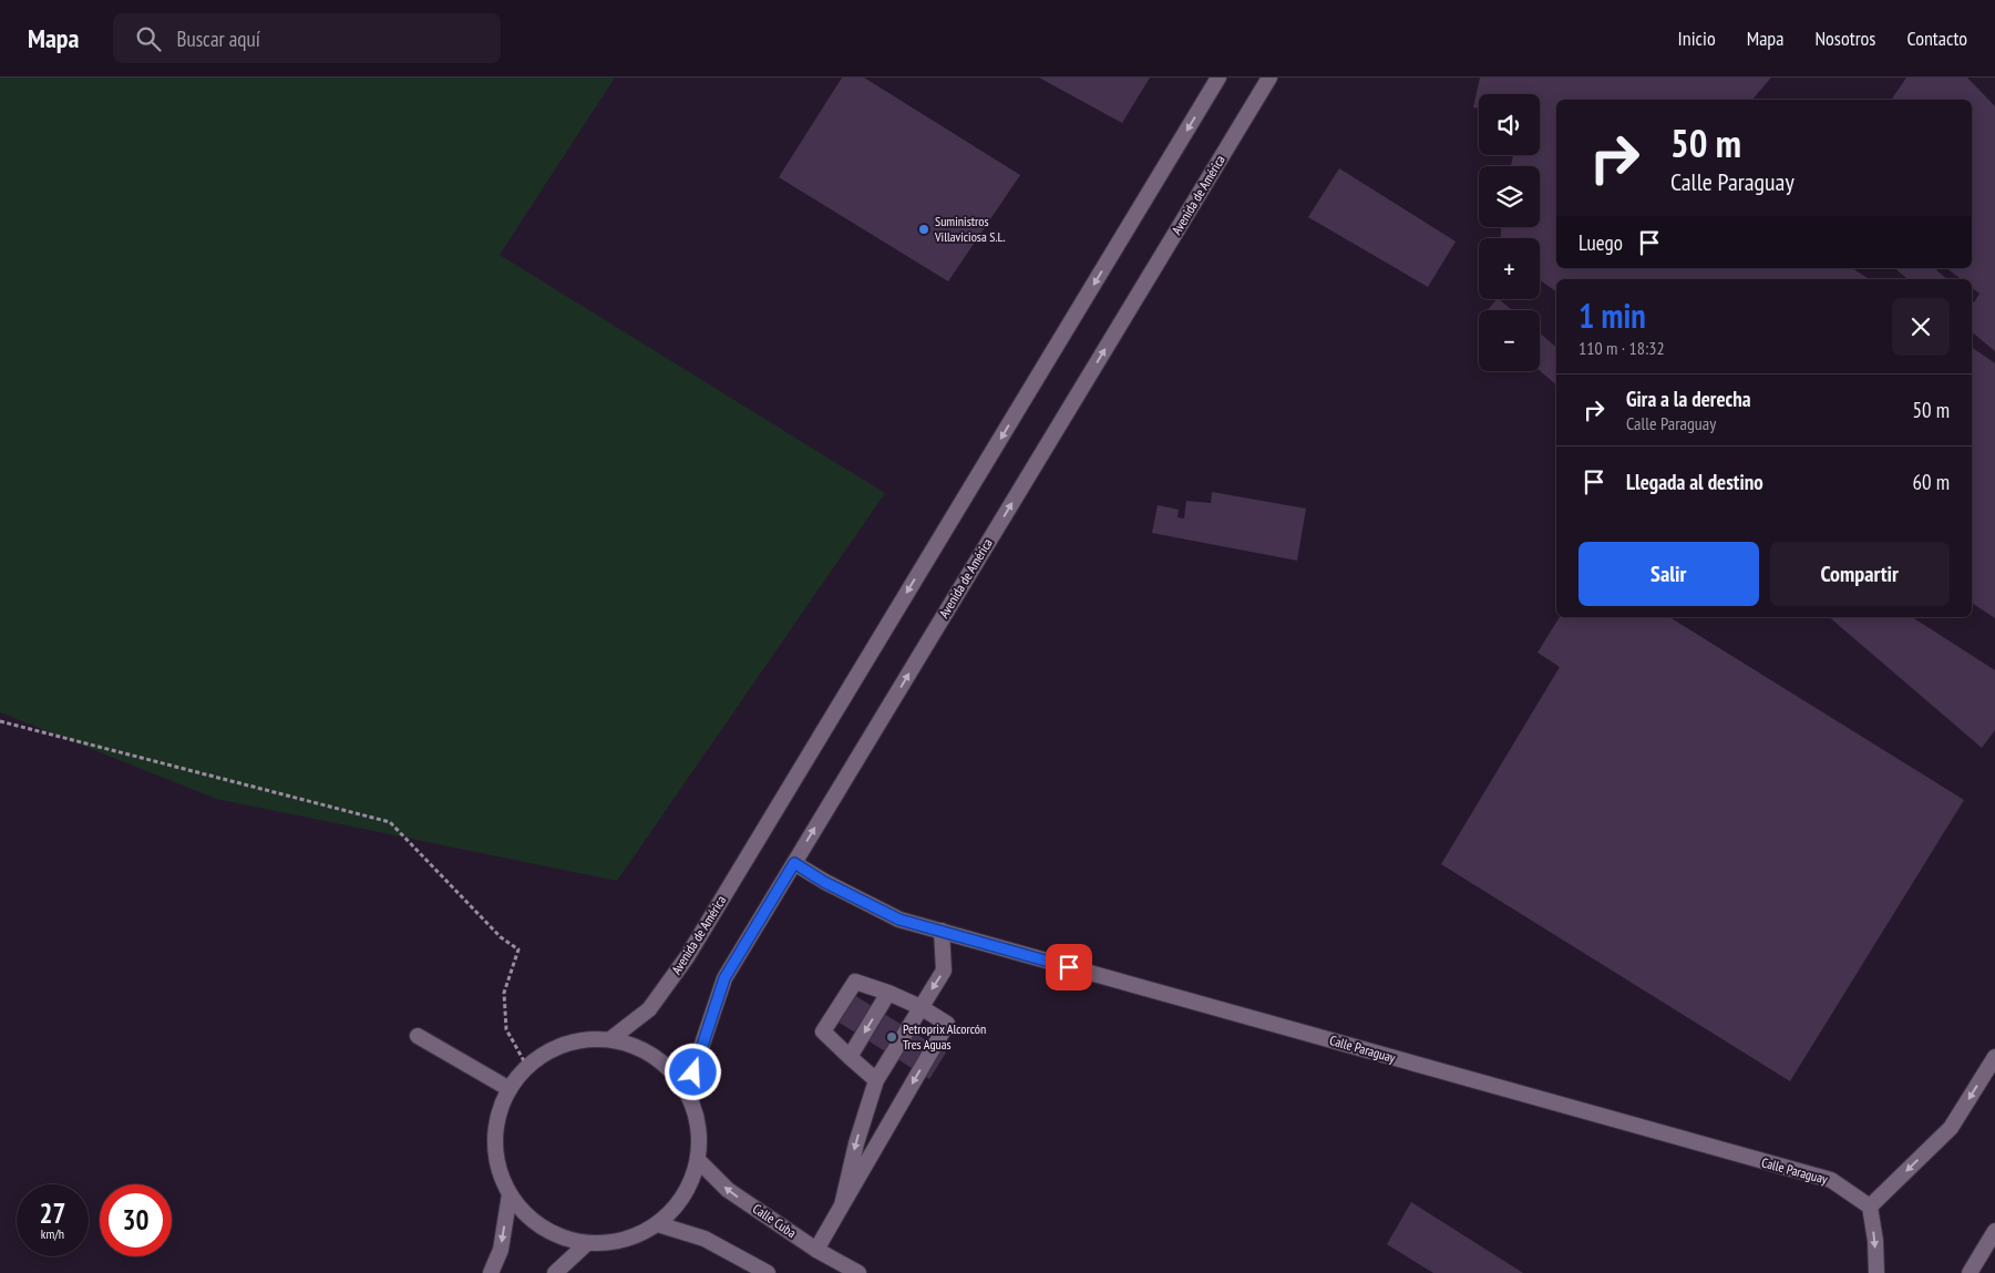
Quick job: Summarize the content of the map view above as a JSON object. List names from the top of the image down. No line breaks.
{"streets":{"street":["Avenida de América","Calle Paraguay","Calle Cuba"]},"crossings":[["Avenida de América","Calle Paraguay"]],"places":["Suministros Villaviciosa S.L.","Petroprix Alcorcón Tres Aguas"],"page":{"header":"Mapa","search":"Buscar aquí","nav":["Inicio","Mapa","Nosotros","Contacto"],"map_buttons":["+","−"],"turn":["50 m","Calle Paraguay"],"then":"Luego","heading":["1 min","110 m · 18:32"],"list":[{"name":"Gira a la derecha","note":"Calle Paraguay","value":"50 m"},{"name":"Llegada al destino","value":"60 m"}],"buttons":["Salir","Compartir"],"speed":"27 km/h","limit":"30"}}
